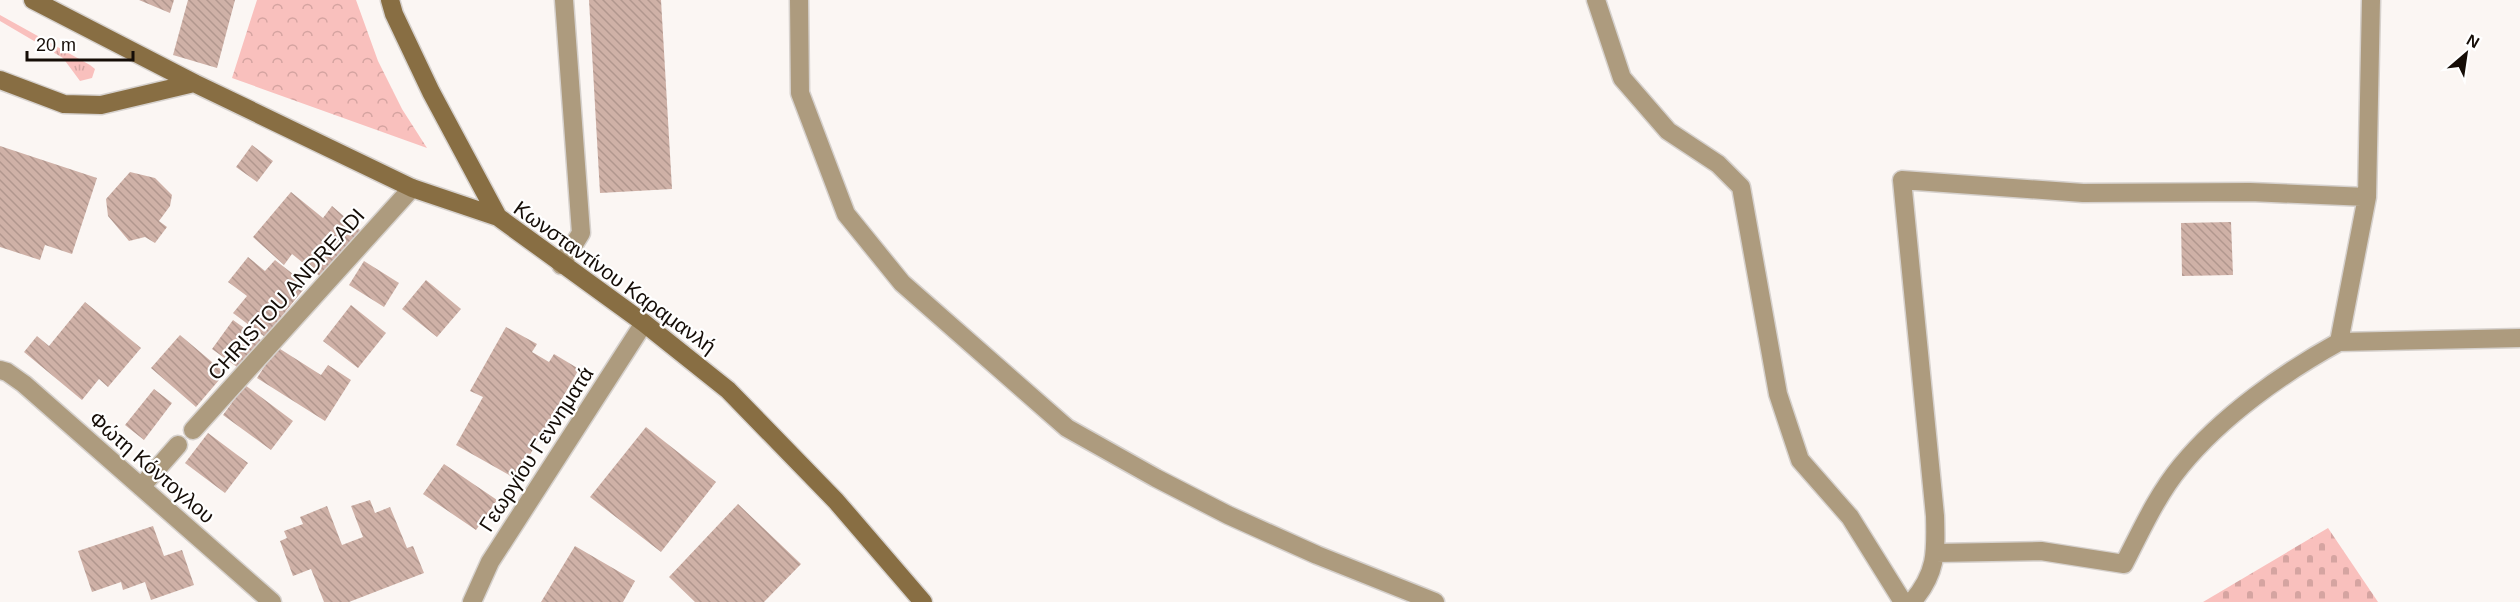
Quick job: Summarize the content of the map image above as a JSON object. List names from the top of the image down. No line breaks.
{"streets":{"main road":["Κωνσταντίνου Καραμανλή"],"street":["CHRISTOU ANDREADI","Γεωργίου Γεννηματά","Φώτη Κόντογλου"]},"crossings":[["Κωνσταντίνου Καραμανλή","CHRISTOU ANDREADI"],["Κωνσταντίνου Καραμανλή","Γεωργίου Γεννηματά"]],"scale_bar":"20 m","north":"top right"}
